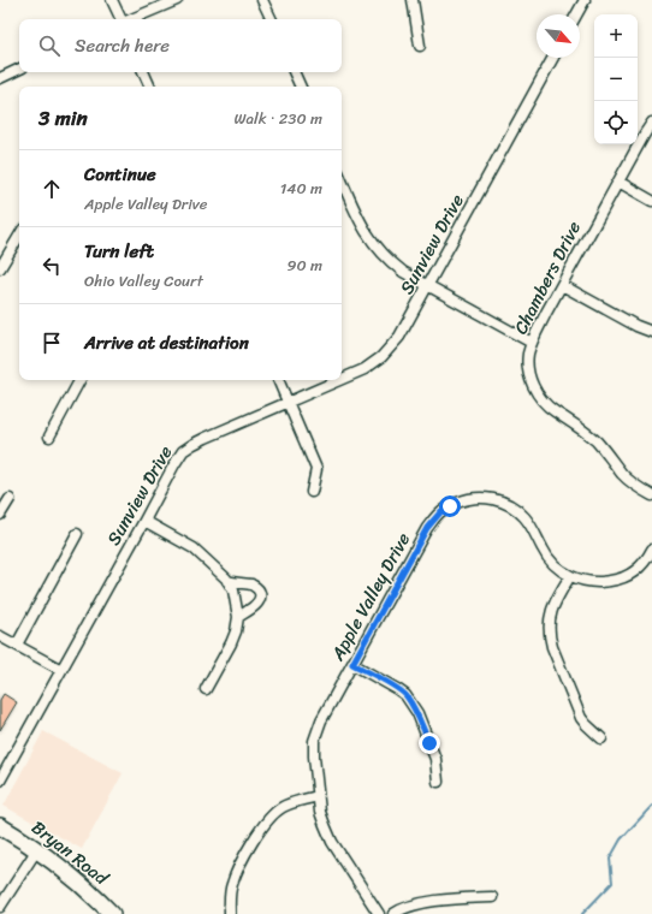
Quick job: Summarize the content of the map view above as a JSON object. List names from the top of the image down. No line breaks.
{"streets":{"main road":["Bryan Road"],"street":["Sunview Drive","Chambers Drive","Apple Valley Drive"]},"north":"bottom right","page":{"map_buttons":["+","−"],"search":"Search here","heading":["3 min","Walk · 230 m"],"list":[["Continue","Apple Valley Drive","140 m"],["Turn left","Ohio Valley Court","90 m"],"Arrive at destination"]}}
